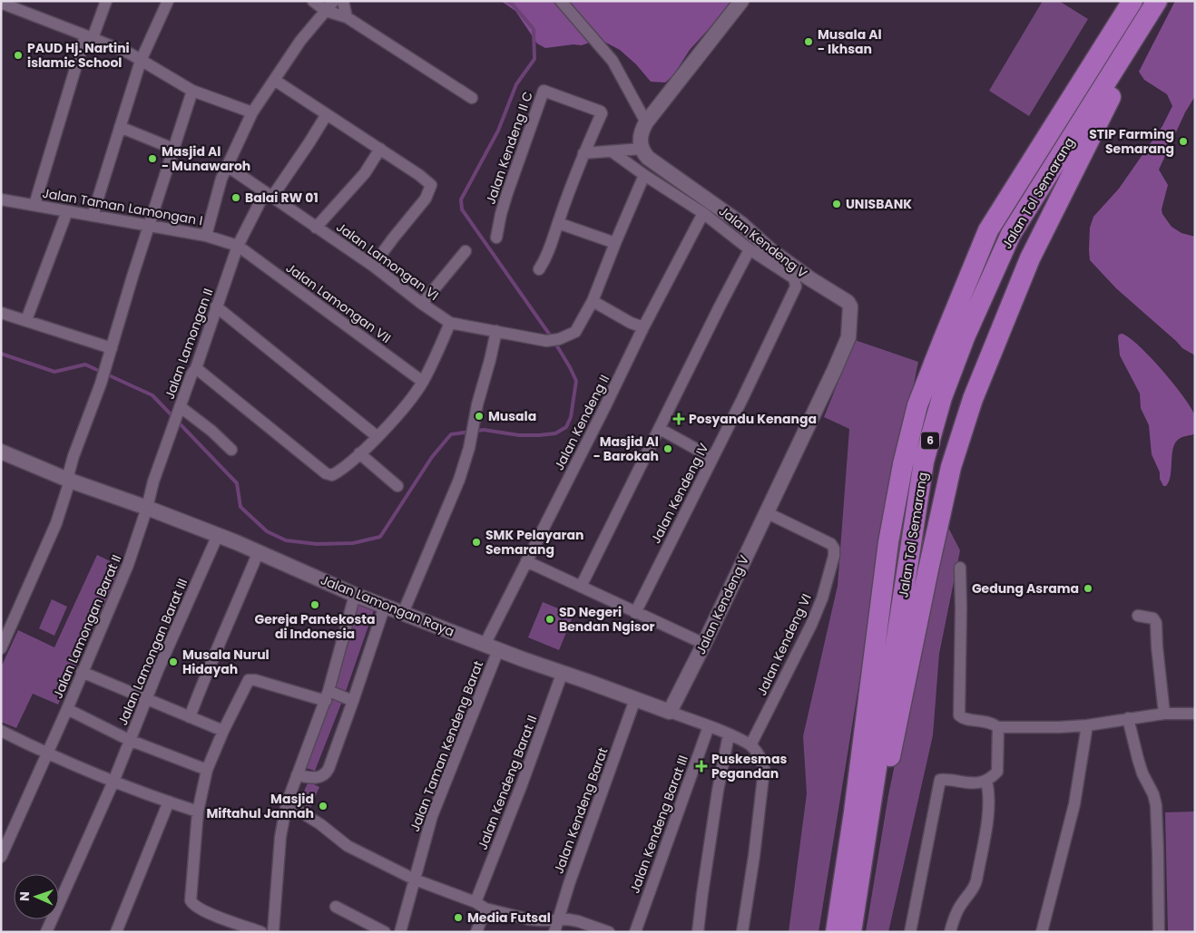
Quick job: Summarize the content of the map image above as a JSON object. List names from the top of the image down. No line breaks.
{"streets":{"highway":["Jalan Tol Semarang","6"],"street":["Jalan Kendeng II C","Jalan Taman Lamongan I","Jalan Kendeng V","Jalan Lamongan VI","Jalan Lamongan VII","Jalan Lamongan II","Jalan Kendeng II","Jalan Kendeng IV","Jalan Lamongan Raya","Jalan Lamongan Barat II","Jalan Kendeng VI","Jalan Lamongan Barat III","Jalan Taman Kendeng Barat","Jalan Kendeng Barat II","Jalan Kendeng Barat","Jalan Kendeng Barat III"]},"crossings":[["Jalan Taman Lamongan I","Jalan Lamongan VII"],["Jalan Taman Lamongan I","Jalan Lamongan II"],["Jalan Kendeng V","Jalan Lamongan Raya"],["Jalan Kendeng V","Jalan Kendeng VI"],["Jalan Lamongan VI","Jalan Lamongan II"],["Jalan Lamongan VII","Jalan Lamongan II"],["Jalan Lamongan II","Jalan Lamongan Raya"],["Jalan Lamongan II","Jalan Lamongan Barat II"],["Jalan Kendeng II","Jalan Lamongan Raya"],["Jalan Kendeng II","Jalan Taman Kendeng Barat"],["Jalan Lamongan Raya","Jalan Lamongan Barat II"],["Jalan Lamongan Raya","Jalan Kendeng VI"],["Jalan Lamongan Raya","Jalan Lamongan Barat III"],["Jalan Lamongan Raya","Jalan Taman Kendeng Barat"],["Jalan Lamongan Raya","Jalan Kendeng Barat II"],["Jalan Lamongan Raya","Jalan Kendeng Barat"],["Jalan Lamongan Raya","Jalan Kendeng Barat III"]],"places":{"other":["Musala Al - Ikhsan","PAUD Hj. Nartini islamic School","STIP Farming Semarang","Masjid Al - Munawaroh","Balai RW 01","UNISBANK","Musala","Masjid Al - Barokah","SMK Pelayaran Semarang","Gedung Asrama","Gereja Pantekosta di Indonesia","SD Negeri Bendan Ngisor","Musala Nurul Hidayah","Masjid Miftahul Jannah","Media Futsal"],"health":["Posyandu Kenanga","Puskesmas Pegandan"]},"north":"left"}
